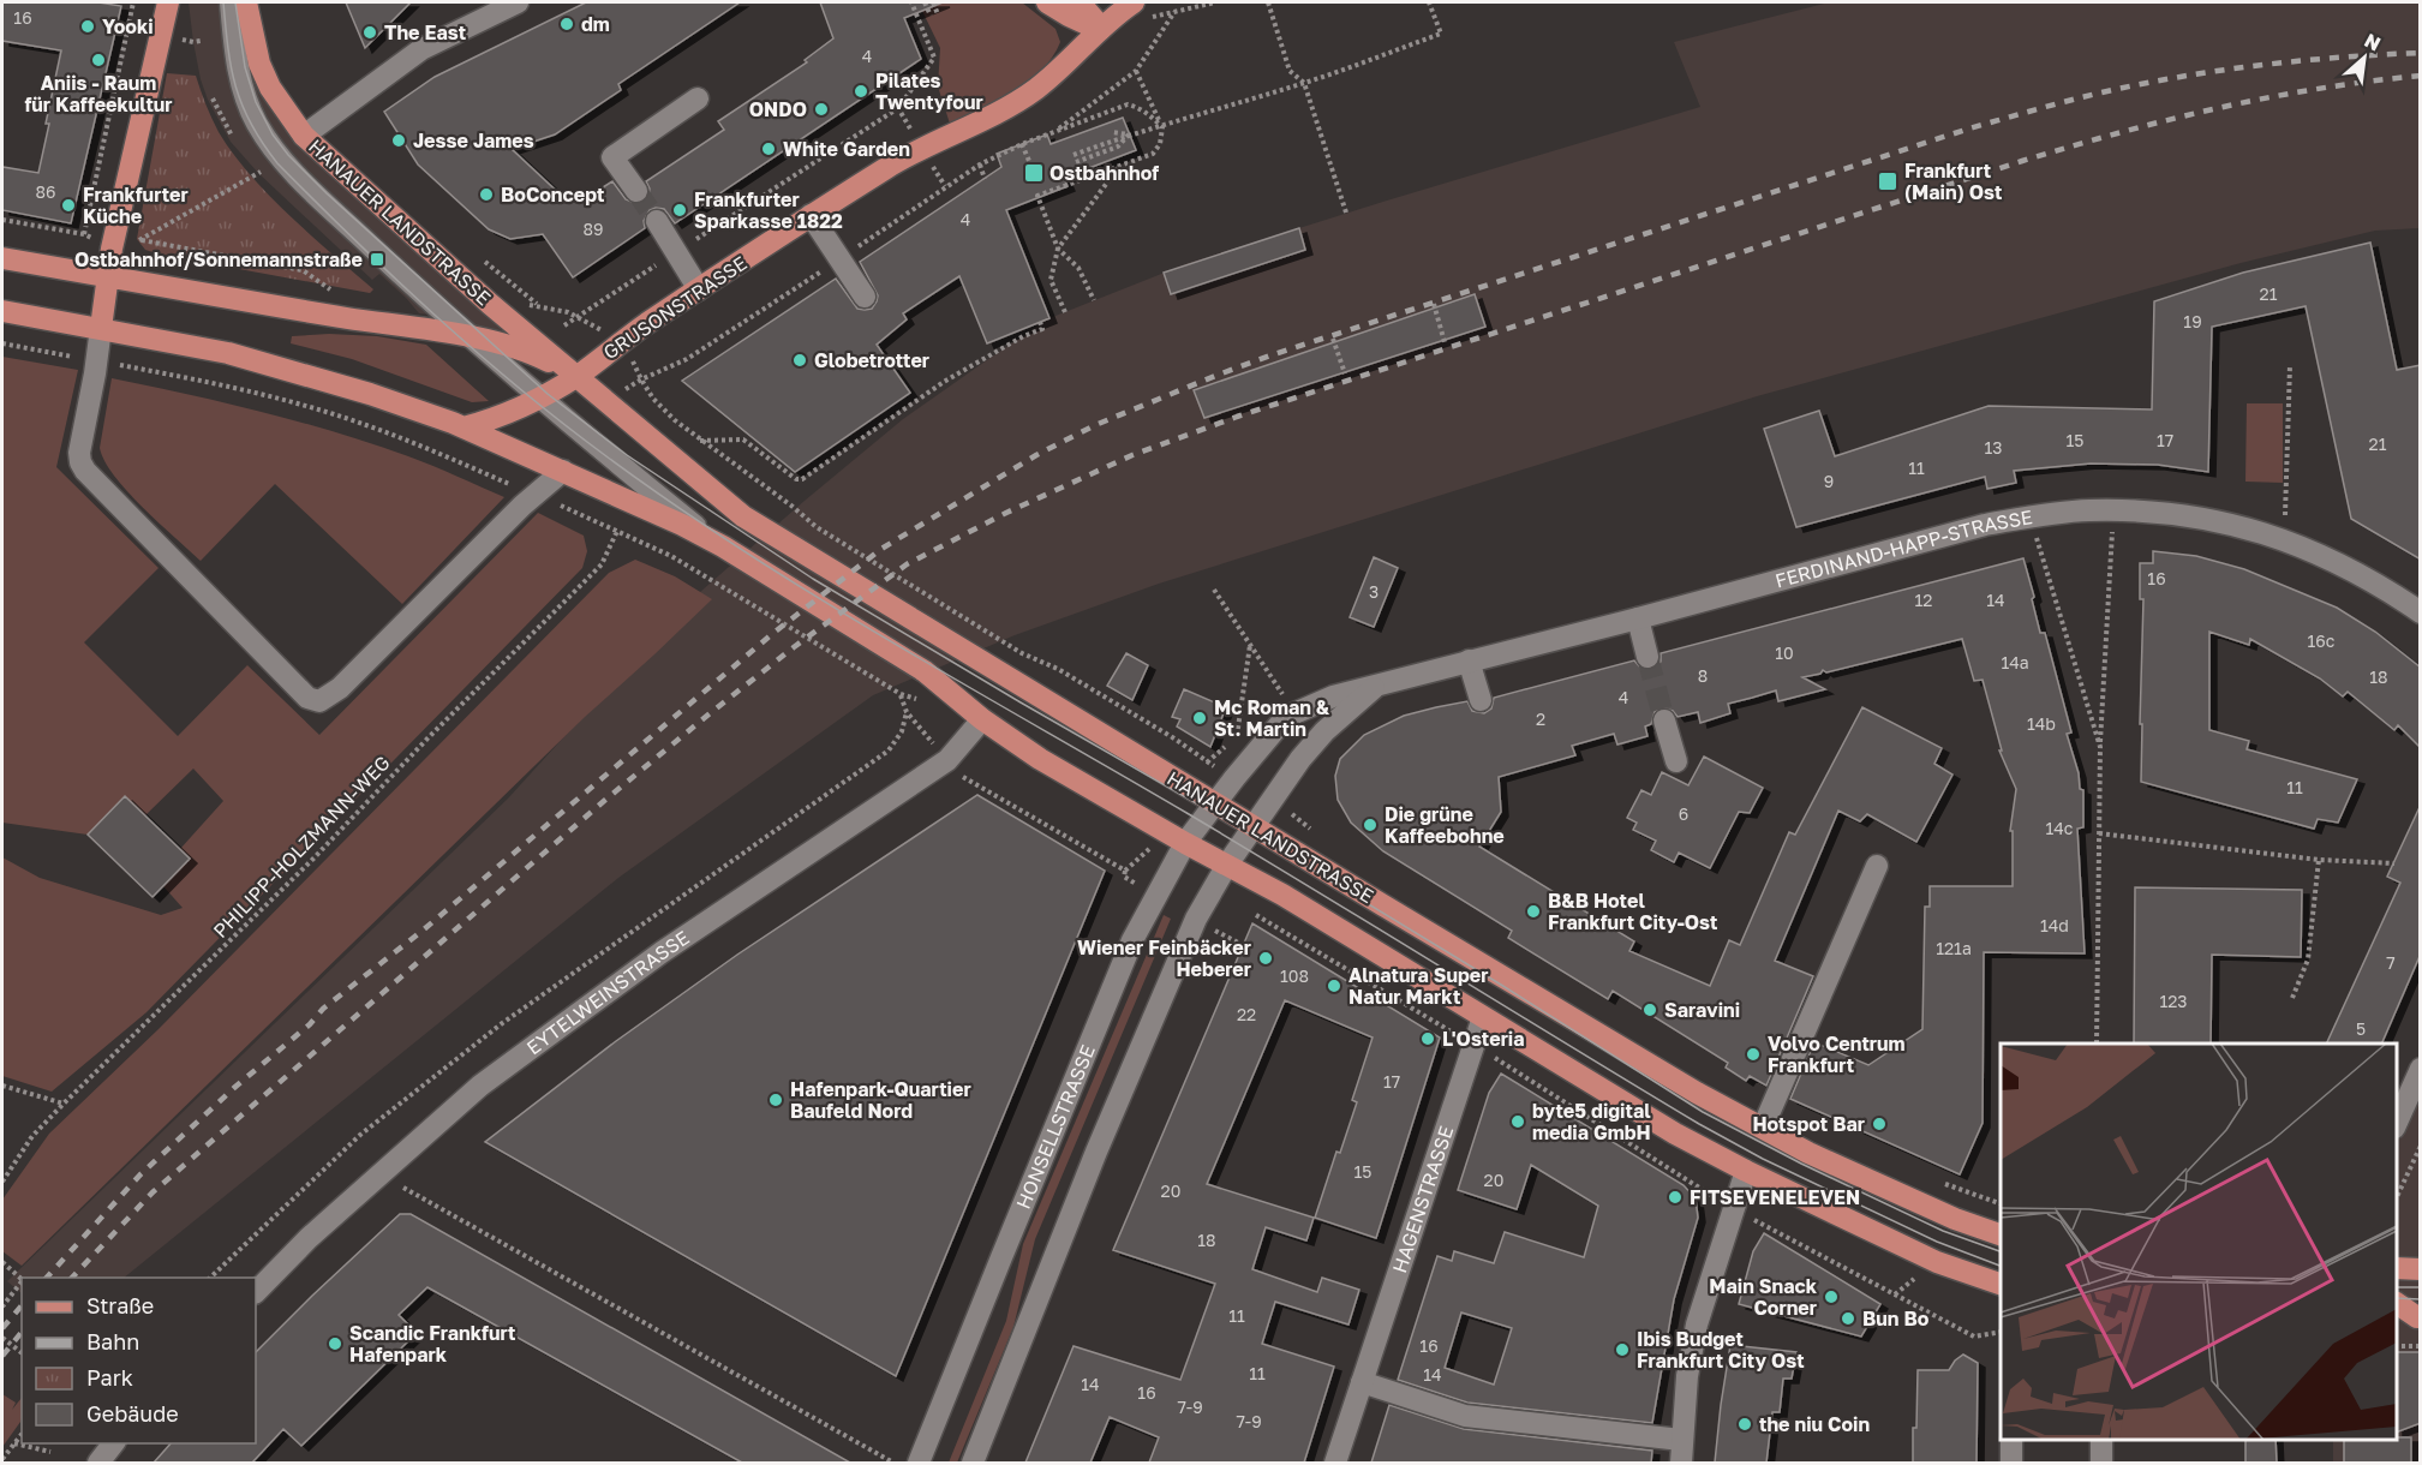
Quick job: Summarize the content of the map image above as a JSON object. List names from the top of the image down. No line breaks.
{"streets":{"main road":["HANAUER LANDSTRASSE","GRUSONSTRASSE"],"street":["FERDINAND-HAPP-STRASSE","EYTELWEINSTRASSE","HONSELLSTRASSE","HAGENSTRASSE"],"path":["PHILIPP-HOLZMANN-WEG"]},"crossings":[["HANAUER LANDSTRASSE","GRUSONSTRASSE"],["HANAUER LANDSTRASSE","FERDINAND-HAPP-STRASSE"],["HANAUER LANDSTRASSE","EYTELWEINSTRASSE"],["HANAUER LANDSTRASSE","HONSELLSTRASSE"],["HANAUER LANDSTRASSE","HAGENSTRASSE"],["FERDINAND-HAPP-STRASSE","HONSELLSTRASSE"]],"places":{"other":["dm","Yooki","The East","Aniis - Raum für Kaffeekultur","Pilates Twentyfour","ONDO","Jesse James","White Garden","BoConcept","Frankfurter Küche","Frankfurter Sparkasse 1822","Globetrotter","Mc Roman & St. Martin","Die grüne Kaffeebohne","B&B Hotel Frankfurt City-Ost","Wiener Feinbäcker Heberer","Alnatura Super Natur Markt","Saravini","L'Osteria","Volvo Centrum Frankfurt","Hafenpark-Quartier Baufeld Nord","byte5 digital media GmbH","Hotspot Bar","FITSEVENELEVEN","Main Snack Corner","Bun Bo","Scandic Frankfurt Hafenpark","Ibis Budget Frankfurt City Ost","the niu Coin"],"transit":["Ostbahnhof","Frankfurt (Main) Ost","Ostbahnhof/Sonnemannstraße"]},"house_numbers":["16","4","86","4","89","21","19","15","17","21","13","11","9","16","3","12","14","16c","10","14a","8","18","4","2","14b","11","6","14c","14d","121a","7","108","123","22","5","17","15","20","20","18","11","16","11","14","14","16","7-9","7-9"],"legend":["Straße","Bahn","Park","Gebäude"],"north":"top right"}
